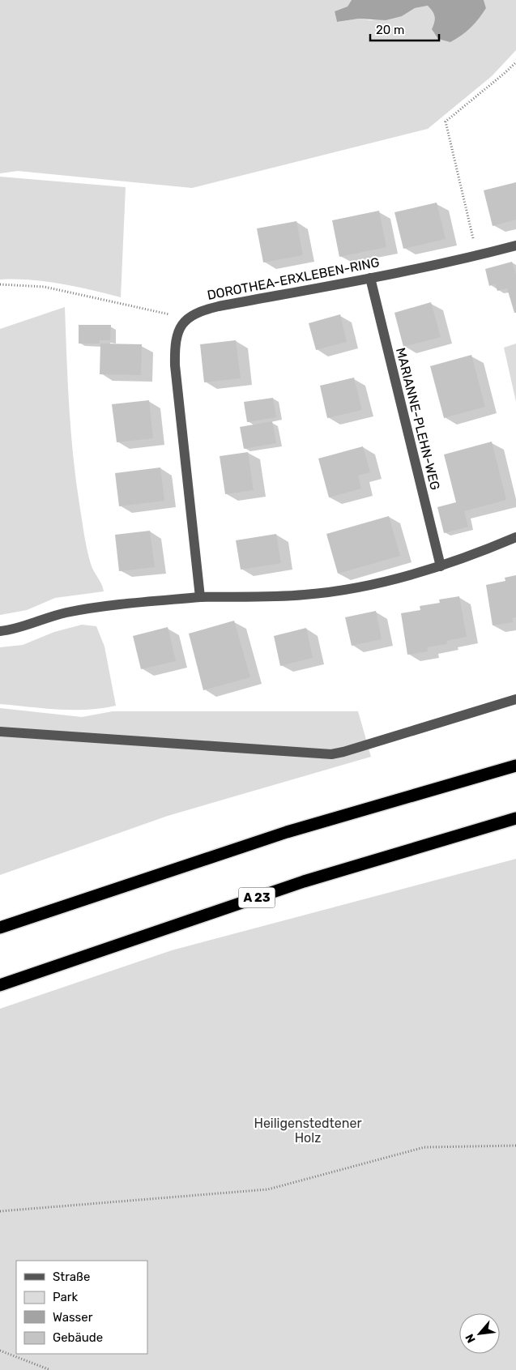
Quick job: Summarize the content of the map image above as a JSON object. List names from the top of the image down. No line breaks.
{"streets":{"highway":["A 23"],"street":["DOROTHEA-ERXLEBEN-RING","MARIANNE-PLEHN-WEG"]},"crossings":[["DOROTHEA-ERXLEBEN-RING","MARIANNE-PLEHN-WEG"]],"parks":["Heiligenstedtener Holz"],"legend":["Straße","Park","Wasser","Gebäude"],"scale_bar":"20 m","north":"bottom left"}
